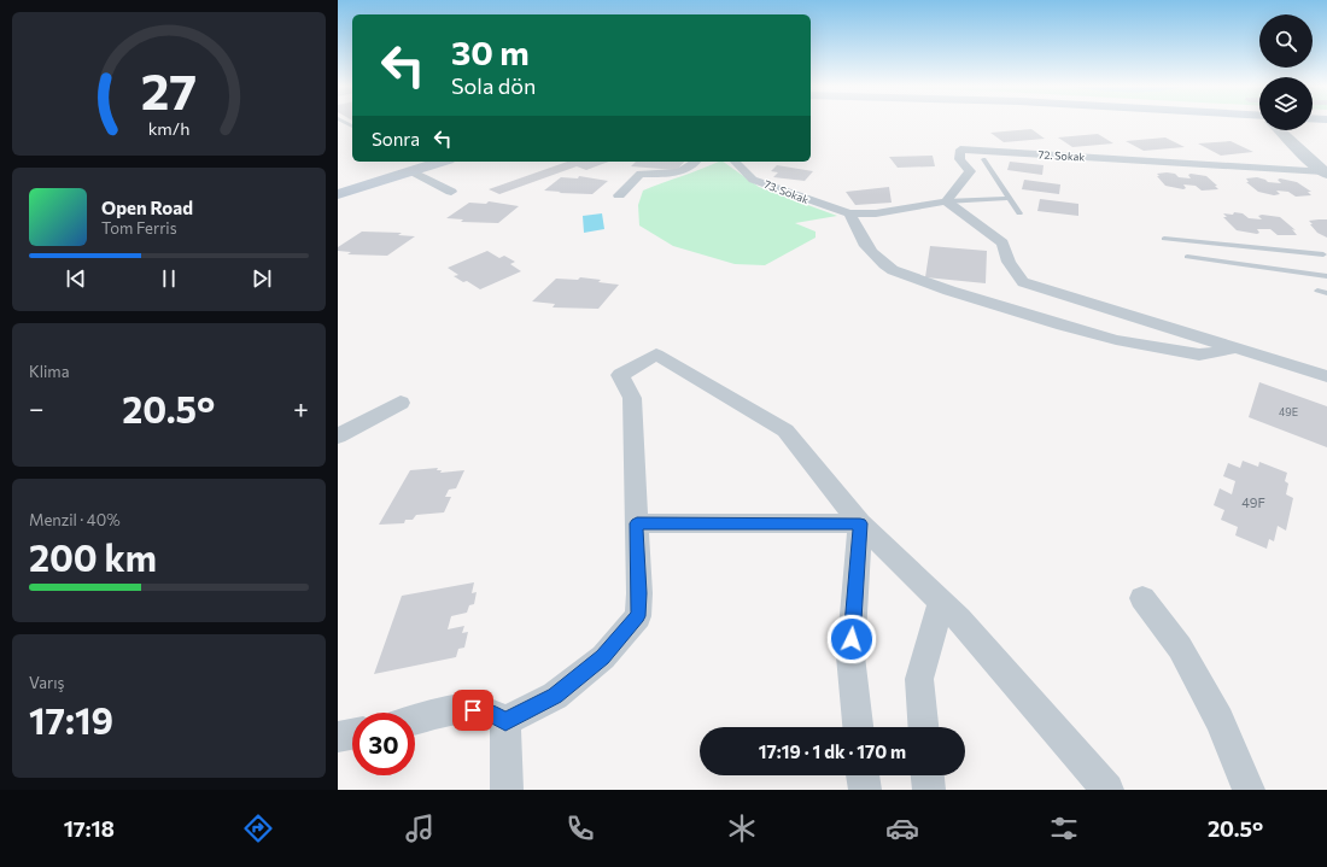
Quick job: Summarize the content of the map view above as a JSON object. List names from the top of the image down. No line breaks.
{"streets":{"street":["72. Sokak","73. Sokak"]},"house_numbers":["49E","49F"],"page":{"turn":["30 m","Sola dön"],"then":"Sonra","song":["Open Road","Tom Ferris"],"tile":["Klima",["Menzil · 40%","200 km"],["Varış","17:19"]],"heat":["−","20.5°","+"],"limit":"30","trip":"17:19 · 1 dk · 170 m","tabs":["17:18","20.5°"],"gauge":["27","km/h"]}}
